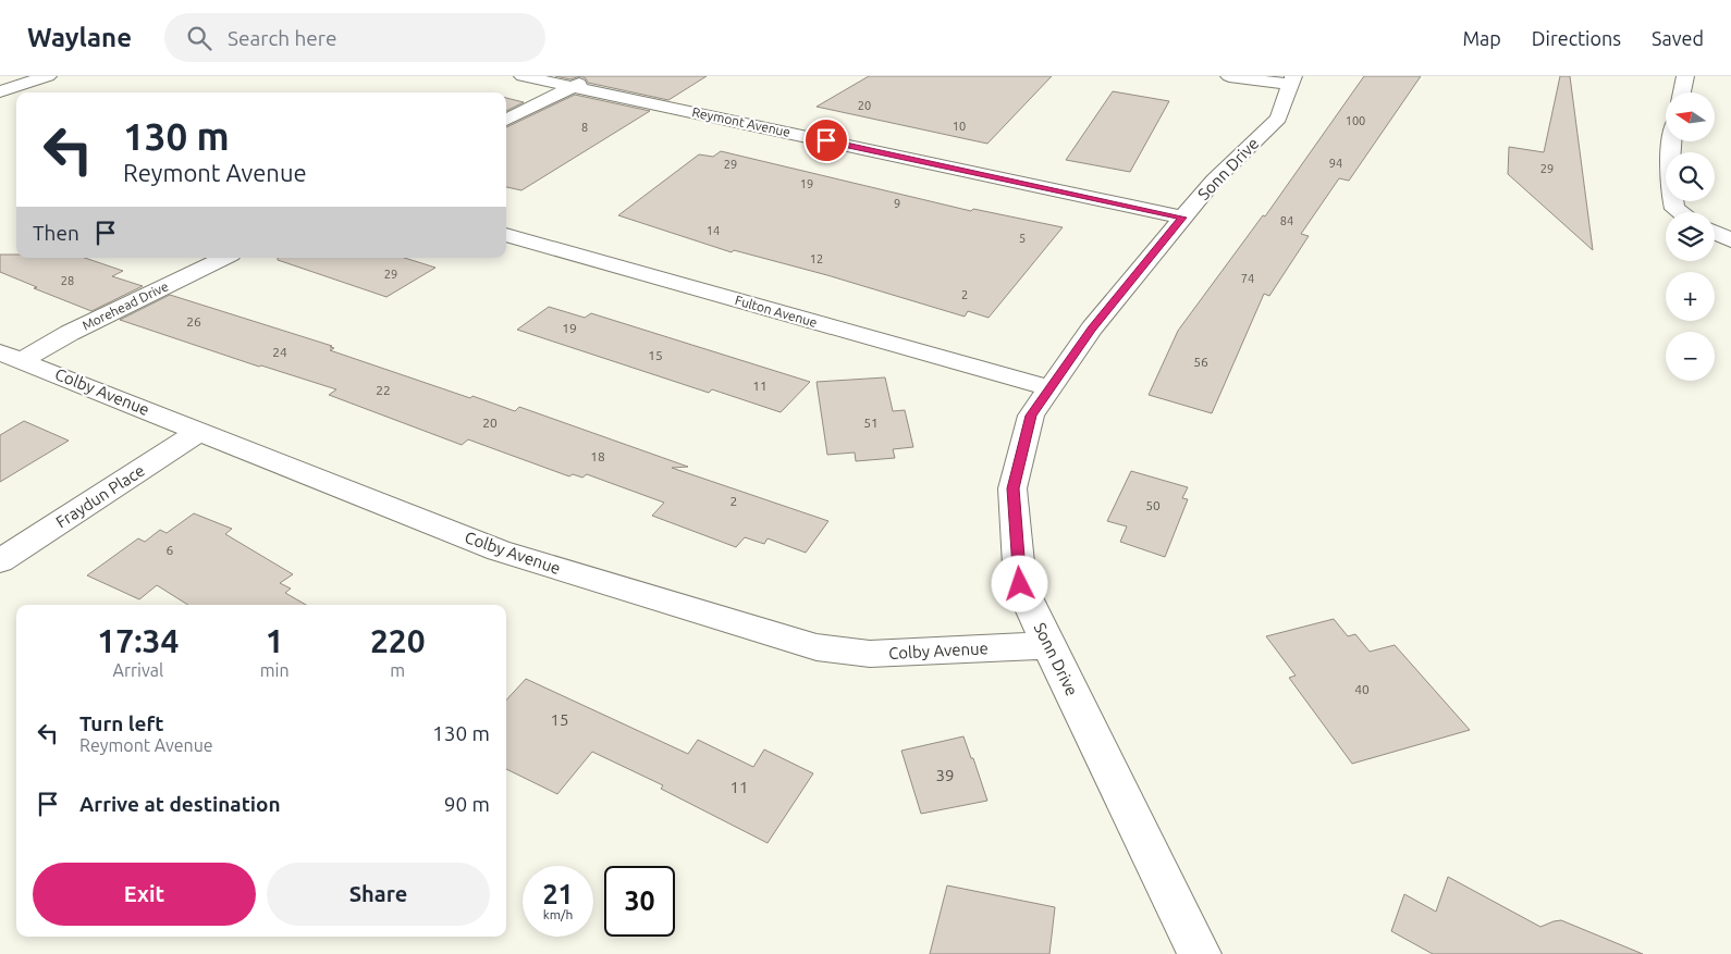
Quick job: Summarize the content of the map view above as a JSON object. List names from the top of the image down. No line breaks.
{"streets":{"street":["Reymont Avenue","Sonn Drive","Morehead Drive","Fulton Avenue","Colby Avenue","Fraydun Place"]},"crossings":[["Reymont Avenue","Sonn Drive"],["Sonn Drive","Fulton Avenue"],["Sonn Drive","Colby Avenue"],["Morehead Drive","Colby Avenue"],["Colby Avenue","Fraydun Place"]],"house_numbers":["20","100","10","8","94","29","29","19","9","84","14","5","12","29","74","28","2","26","19","24","15","56","11","22","20","51","18","2","50","6","40","15","39","11"],"north":"left","page":{"header":"Waylane","search":"Search here","nav":["Map","Directions","Saved"],"map_buttons":["+","−"],"turn":["130 m","Reymont Avenue"],"then":"Then","eta":["17:34","Arrival","1","min","220","m"],"list":[{"name":"Turn left","note":"Reymont Avenue","value":"130 m"},{"name":"Arrive at destination","value":"90 m"}],"buttons":["Exit","Share"],"speed":"21 km/h","limit":"30"}}
